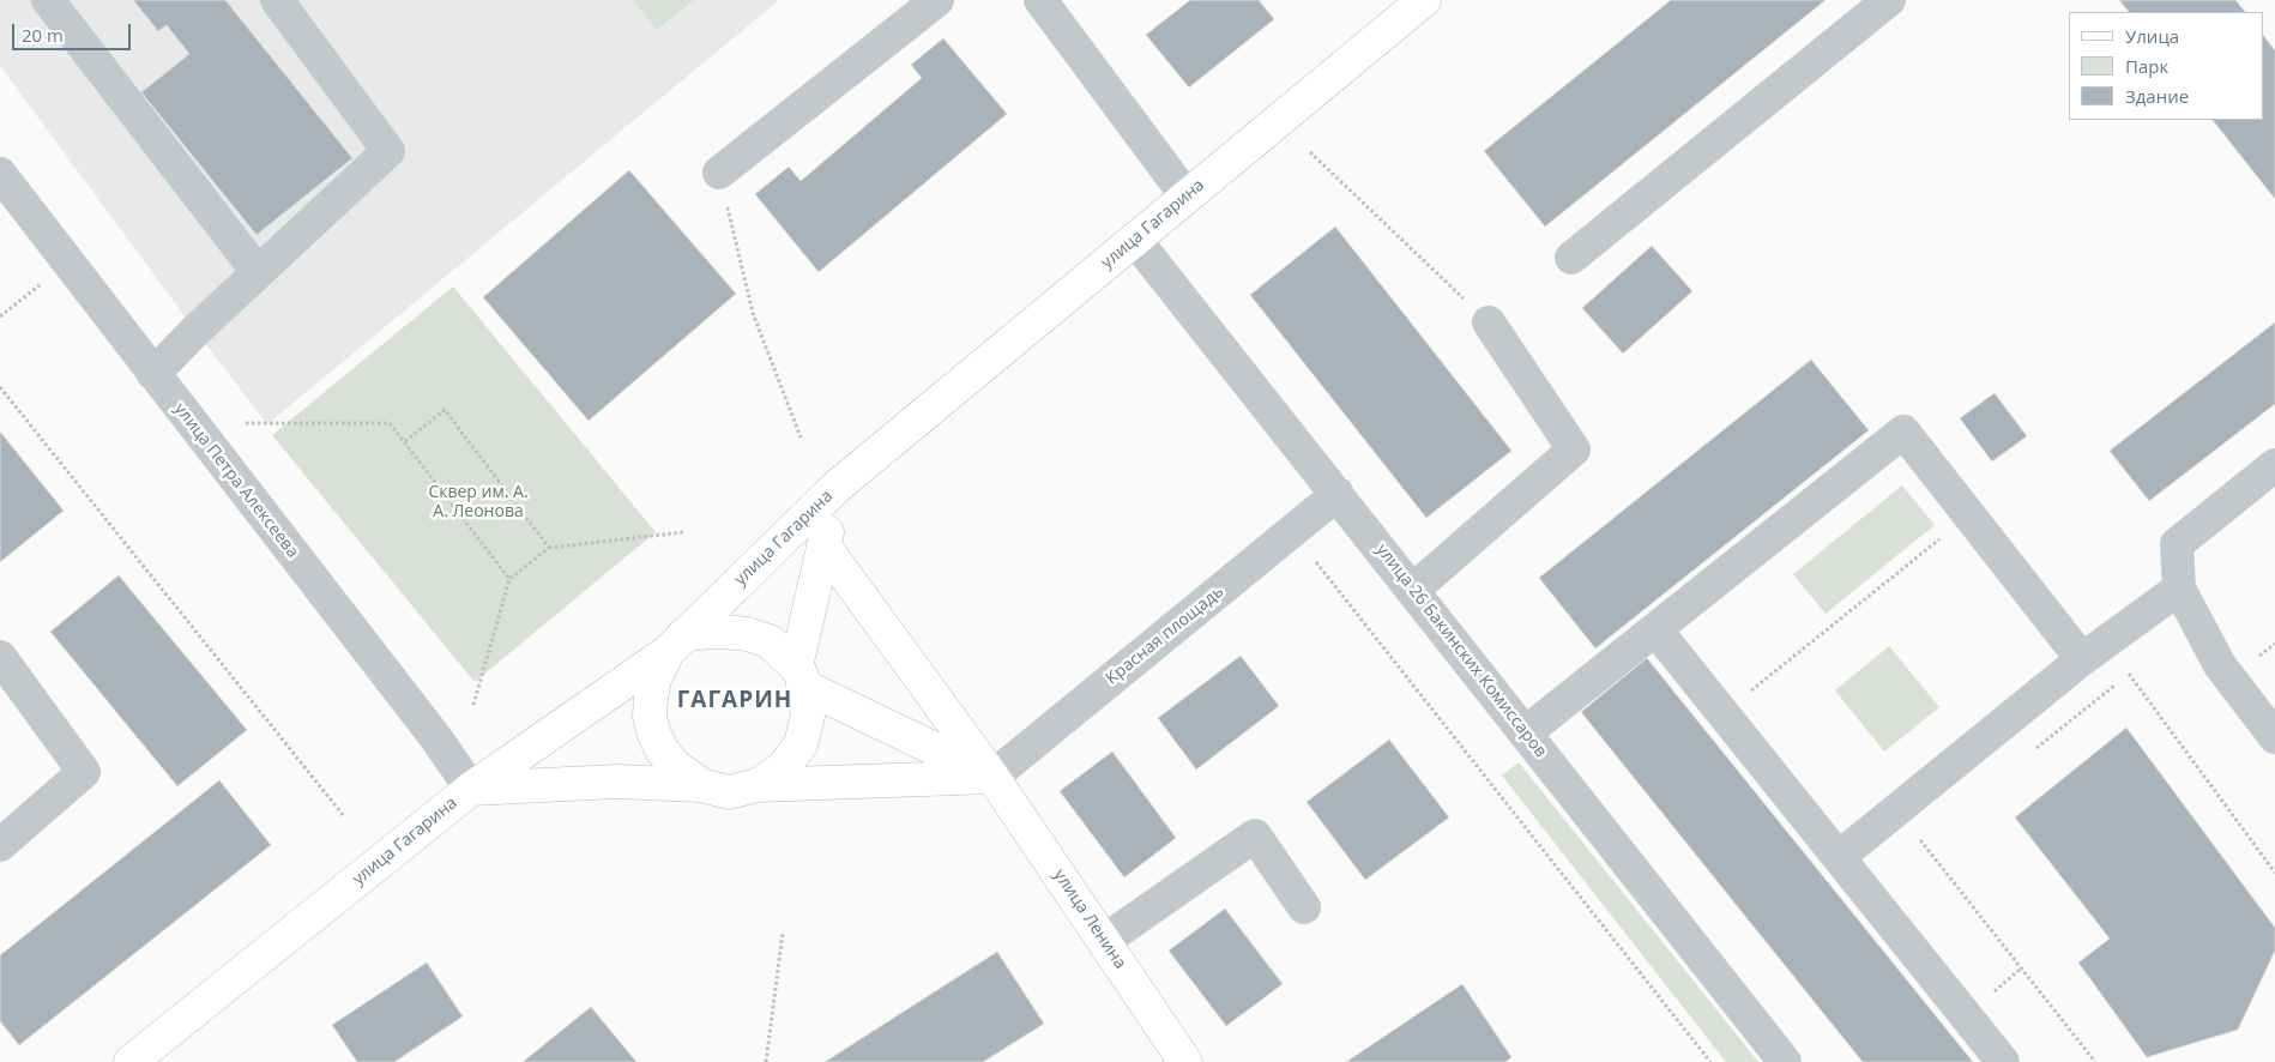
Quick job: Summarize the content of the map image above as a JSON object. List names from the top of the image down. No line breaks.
{"streets":{"main road":["улица Гагарина","улица Ленина"],"street":["улица Петра Алексеева","Красная площадь","улица 26 Бакинских Комиссаров"]},"crossings":[["улица Гагарина","улица Петра Алексеева"],["улица Гагарина","улица 26 Бакинских Комиссаров"],["Красная площадь","улица 26 Бакинских Комиссаров"],["Красная площадь","улица Ленина"]],"districts":["ГАГАРИН"],"parks":["Сквер им. А. А. Леонова"],"legend":["Улица","Парк","Здание"],"scale_bar":"20 m"}
